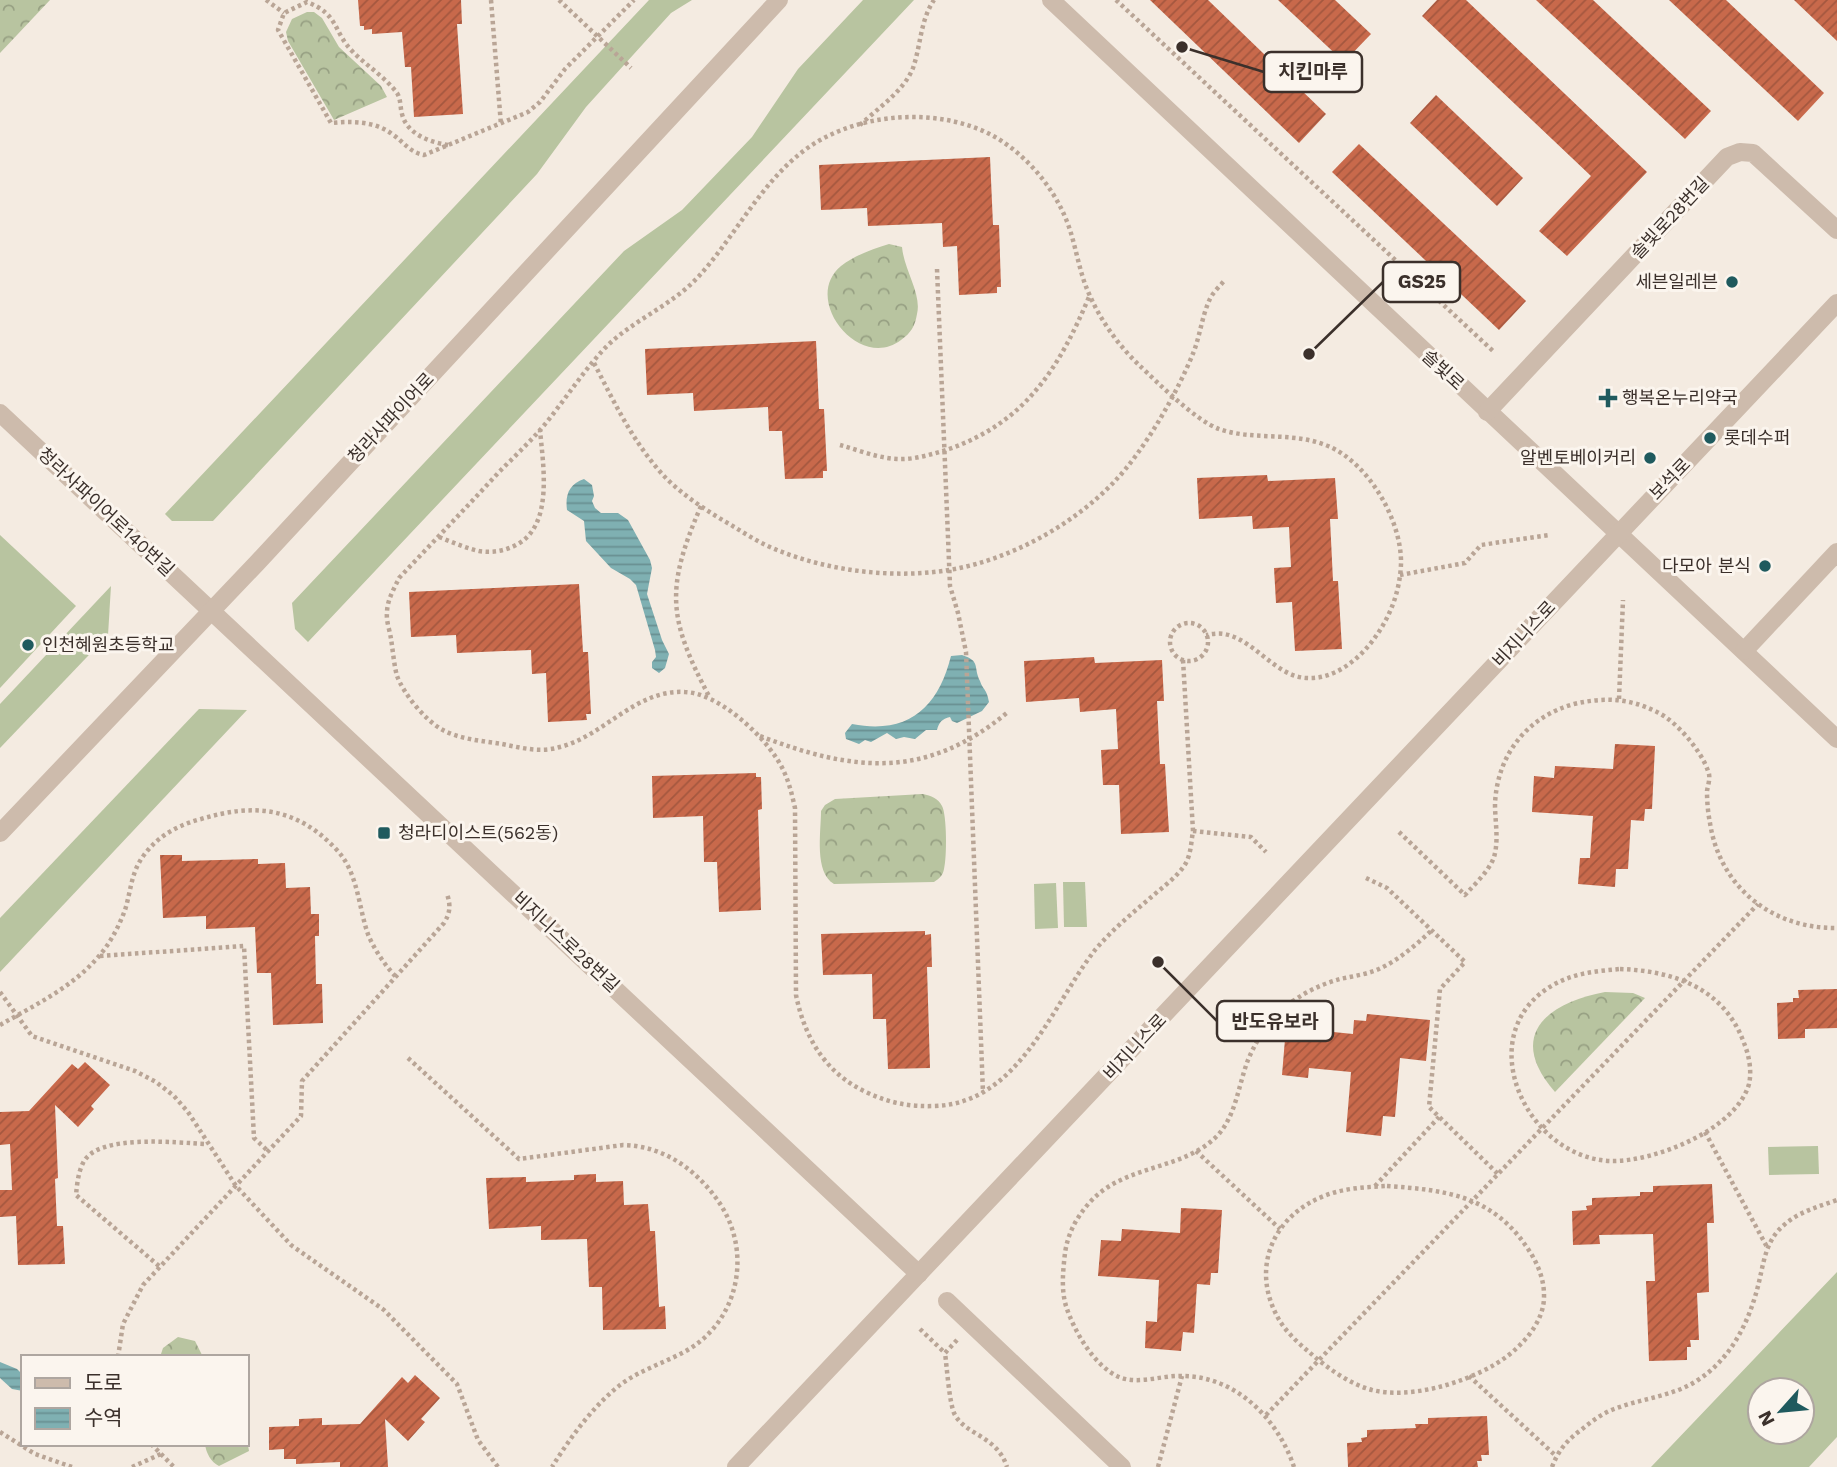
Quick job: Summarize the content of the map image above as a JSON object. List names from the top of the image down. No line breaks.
{"streets":{"street":["솔빛로28번길","솔빛로","청라사파이어로","보석로","청라사파이어로140번길","비지니스로","비지니스로28번길"]},"crossings":[["솔빛로28번길","솔빛로"],["솔빛로","보석로"],["솔빛로","비지니스로"],["청라사파이어로","청라사파이어로140번길"],["청라사파이어로","비지니스로28번길"],["보석로","비지니스로"],["청라사파이어로140번길","비지니스로28번길"],["비지니스로","비지니스로28번길"]],"places":{"other":["치킨마루","세븐일레븐","GS25","롯데수퍼","알벤토베이커리","다모아 분식","인천혜원초등학교","반도유보라"],"health":["행복온누리약국"],"transit":["청라디이스트(562동)"]},"legend":["도로","수역"],"north":"bottom left"}
